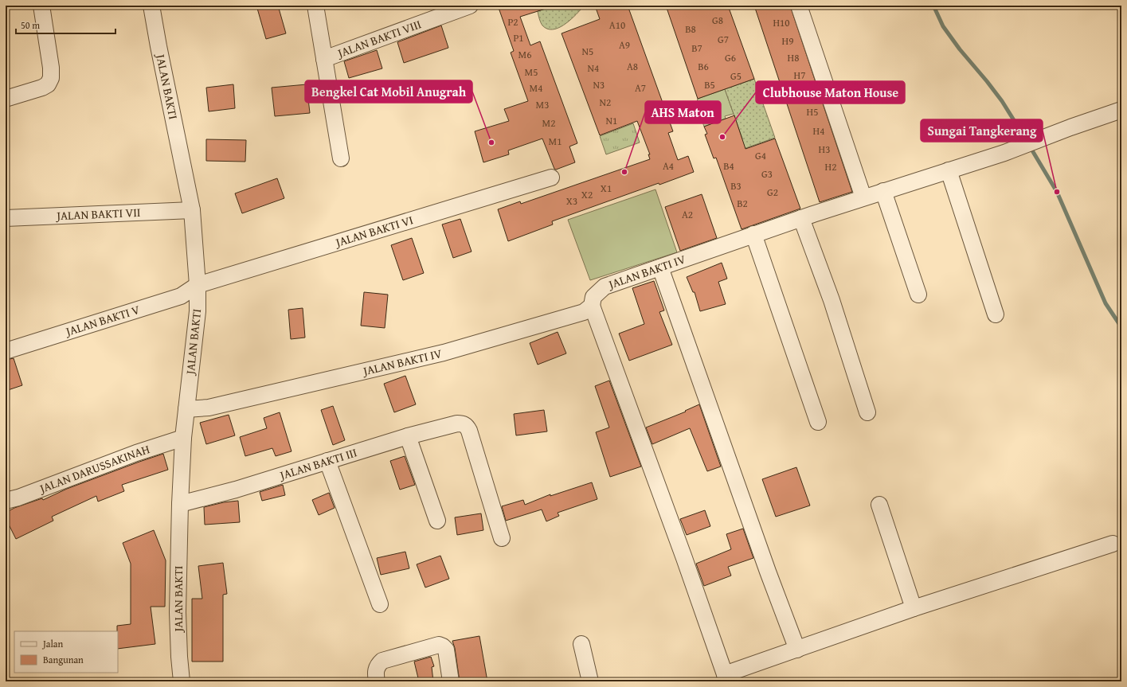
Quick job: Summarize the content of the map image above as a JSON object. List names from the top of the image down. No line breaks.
{"streets":{"street":["JALAN BAKTI VIII","JALAN BAKTI","JALAN BAKTI VII","JALAN BAKTI VI","JALAN BAKTI IV","JALAN BAKTI V","JALAN BAKTI III","JALAN DARUSSAKINAH"]},"crossings":[["JALAN BAKTI","JALAN BAKTI VII"],["JALAN BAKTI","JALAN BAKTI VI"],["JALAN BAKTI","JALAN BAKTI IV"],["JALAN BAKTI","JALAN BAKTI V"],["JALAN BAKTI","JALAN BAKTI III"],["JALAN BAKTI","JALAN DARUSSAKINAH"],["JALAN BAKTI VI","JALAN BAKTI V"]],"places":["Clubhouse Maton House","Bengkel Cat Mobil Anugrah","AHS Maton","Sungai Tangkerang"],"house_numbers":["G8","P2","H10","A10","B8","P1","G7","H9","A9","B7","N5","M6","G6","H8","A8","B6","N4","M5","H7","G5","N3","B5","M4","A7","N2","M3","H5","N1","M2","H4","M1","H3","G4","A4","B4","H2","G3","B3","X1","G2","X2","X3","B2","A2"],"legend":["Jalan","Bangunan"],"scale_bar":"50 m"}
